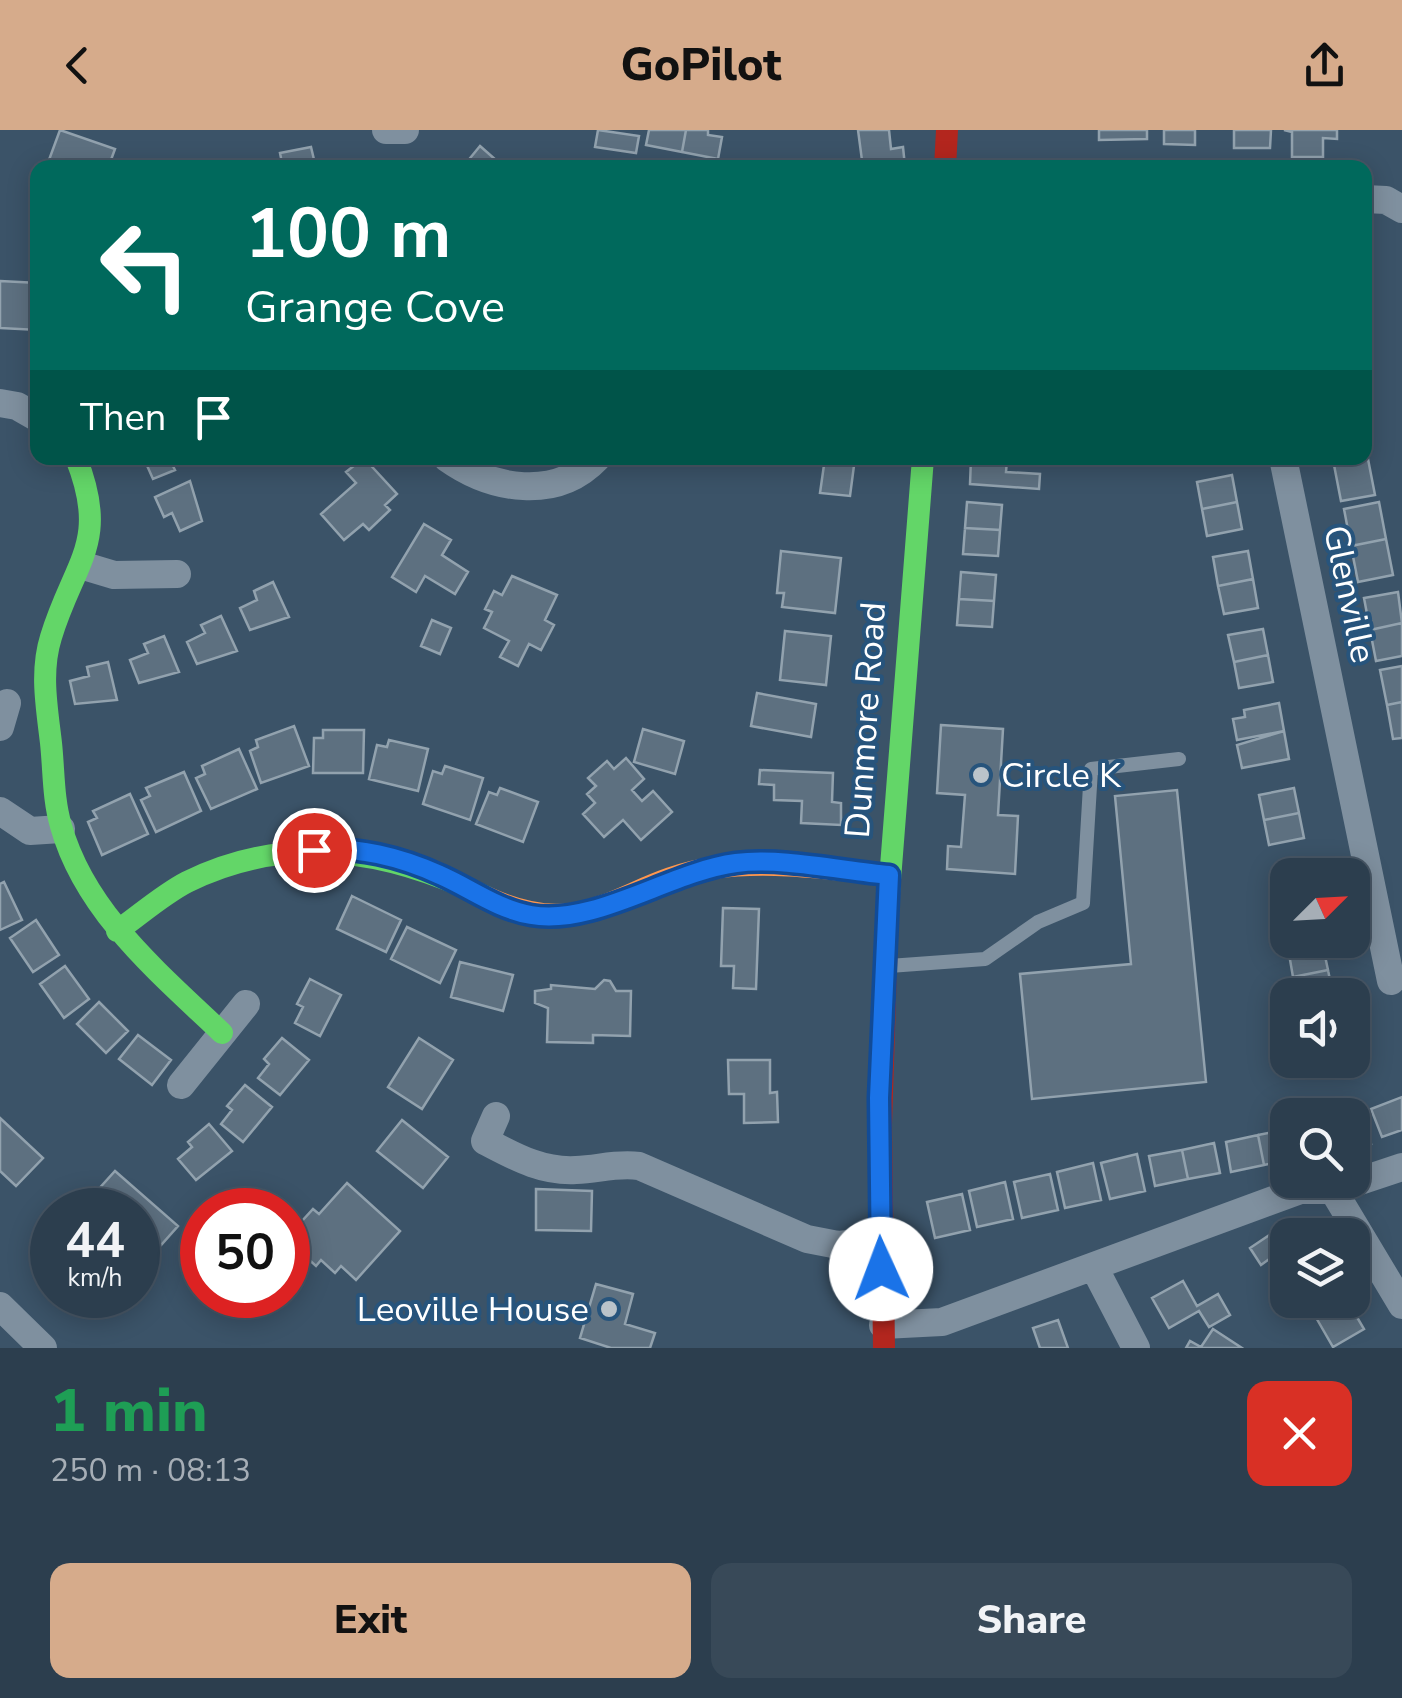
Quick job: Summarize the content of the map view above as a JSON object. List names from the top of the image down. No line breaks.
{"streets":{"street":["Glenville","Dunmore Road"]},"places":["Circle K","Leoville House"],"north":"top right","page":{"header":"GoPilot","turn":["100 m","Grange Cove"],"then":"Then","speed":"44 km/h","limit":"50","heading":["1 min","250 m · 08:13"],"buttons":["Exit","Share"]}}
